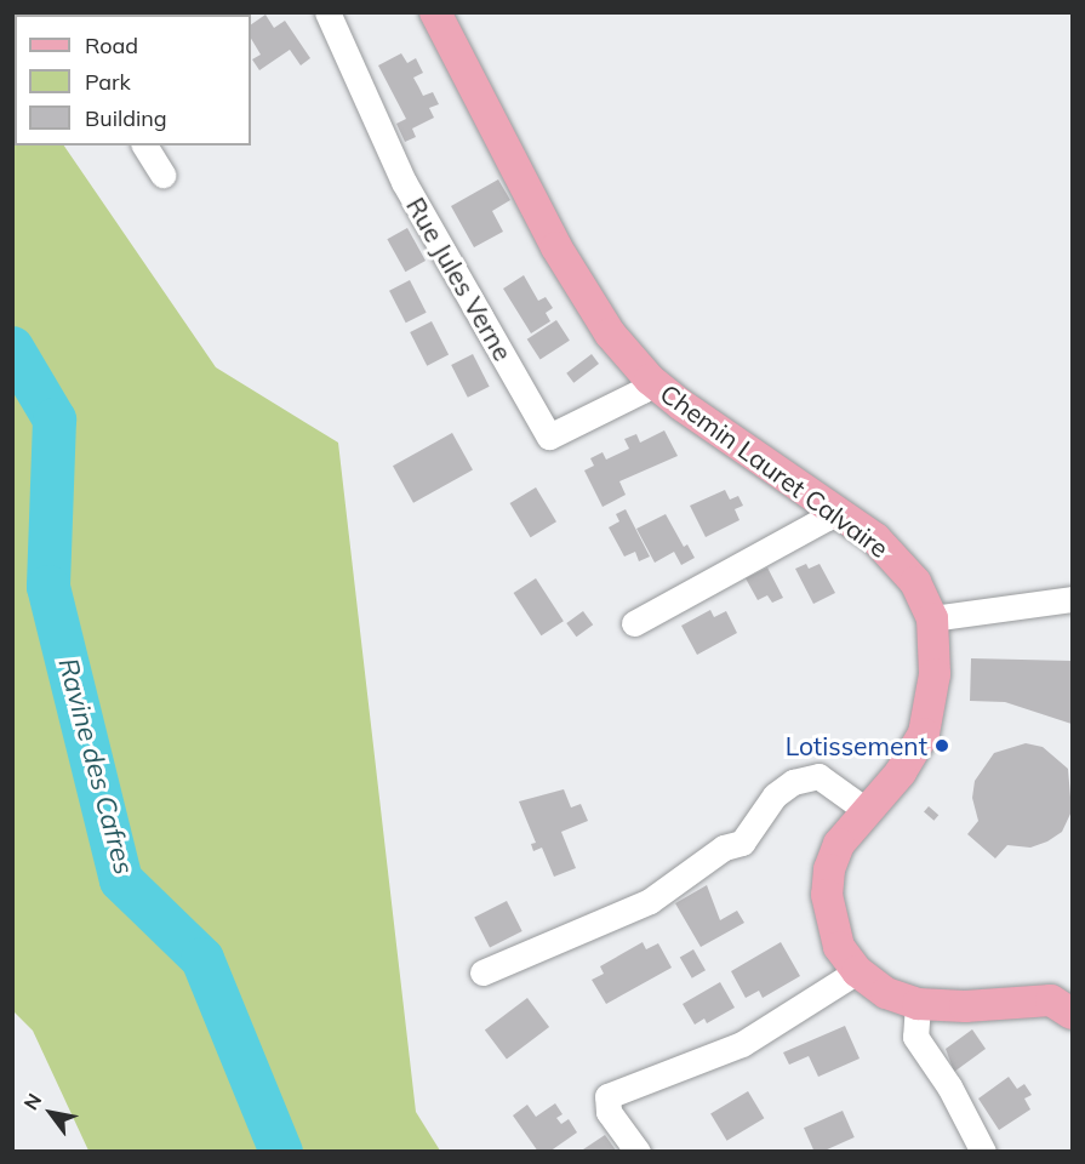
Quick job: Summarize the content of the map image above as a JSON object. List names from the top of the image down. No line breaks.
{"streets":{"main road":["Chemin Lauret Calvaire"],"street":["Rue Jules Verne"]},"crossings":[["Rue Jules Verne","Chemin Lauret Calvaire"]],"water":["Ravine des Cafres"],"places":["Lotissement"],"legend":["Road","Park","Building"],"north":"top left"}
